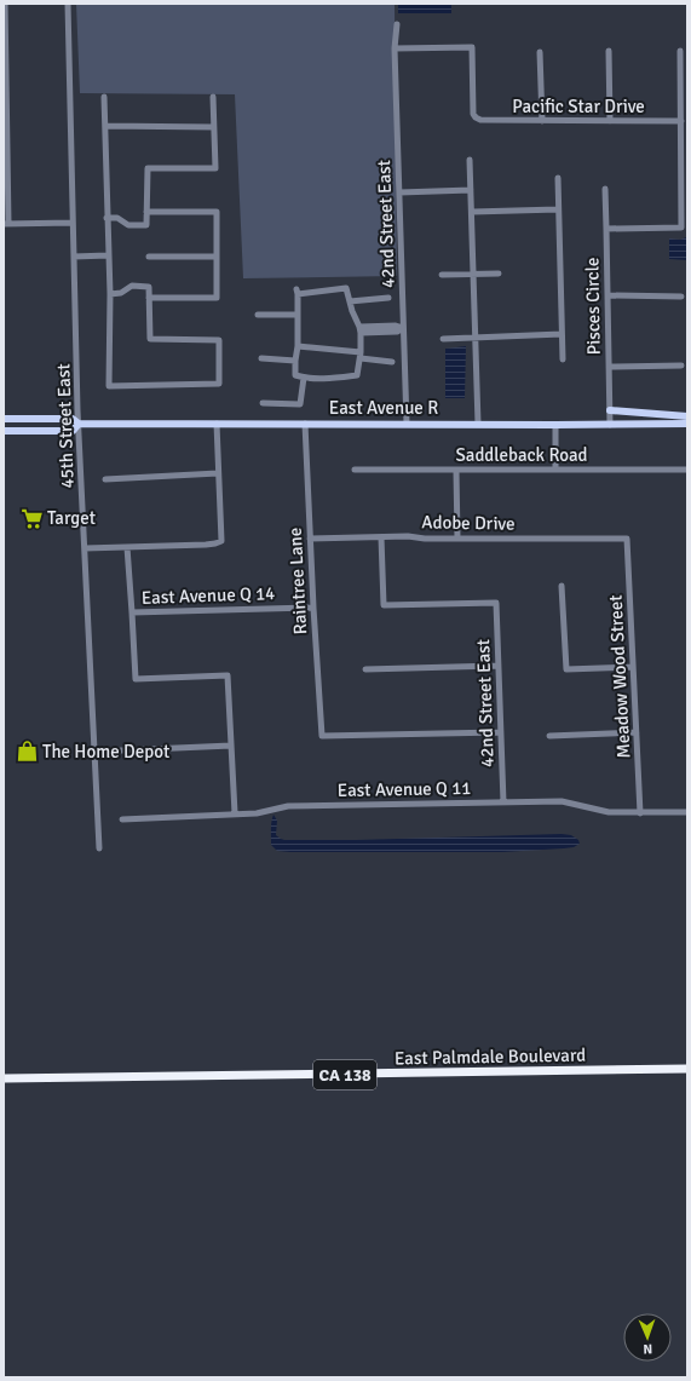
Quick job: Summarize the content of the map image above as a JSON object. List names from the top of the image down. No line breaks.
{"streets":{"highway":["East Palmdale Boulevard","CA 138"],"main road":["East Avenue R"],"street":["Pacific Star Drive","42nd Street East","Pisces Circle","45th Street East","Saddleback Road","Adobe Drive","Raintree Lane","East Avenue Q 14","Meadow Wood Street","East Avenue Q 11"]},"crossings":[["Pacific Star Drive","42nd Street East"],["42nd Street East","East Avenue R"],["42nd Street East","Adobe Drive"],["42nd Street East","Raintree Lane"],["42nd Street East","East Avenue Q 11"],["Pisces Circle","East Avenue R"],["East Avenue R","45th Street East"],["East Avenue R","Raintree Lane"],["Adobe Drive","Raintree Lane"],["Adobe Drive","Meadow Wood Street"],["Raintree Lane","East Avenue Q 14"],["Meadow Wood Street","East Avenue Q 11"]],"places":{"supermarket":["Target"],"shop":["The Home Depot"]},"north":"bottom"}
